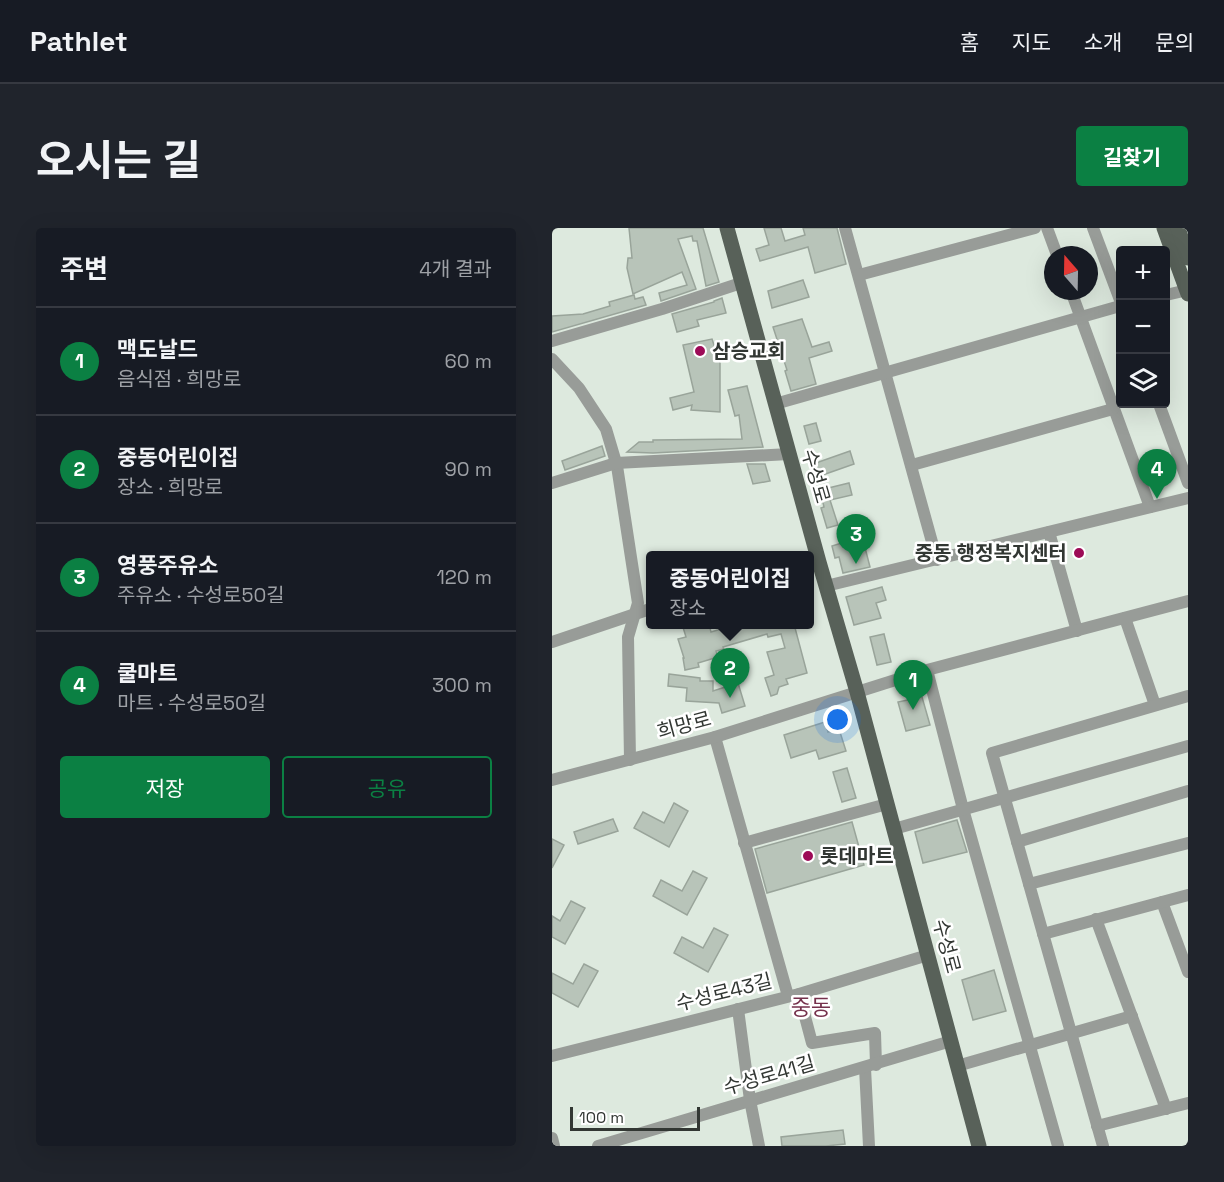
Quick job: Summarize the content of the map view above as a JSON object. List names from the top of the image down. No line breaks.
{"streets":{"main road":["수성로"],"street":["희망로","수성로43길","수성로41길"]},"crossings":[["수성로","희망로"],["수성로","수성로41길"],["수성로43길","수성로41길"]],"districts":["중동"],"places":["삼승교회","중동 행정복지센터","롯데마트"],"scale_bar":"100 m","north":"top","page":{"header":"Pathlet","nav":["홈","지도","소개","문의"],"title":"오시는 길","buttons":["길찾기",["저장","공유"]],"heading":["주변","4개 결과"],"map_buttons":["+","−"],"list":[{"mark":"1","name":"맥도날드","note":"음식점 · 희망로","value":"60 m"},{"mark":"2","name":"중동어린이집","note":"장소 · 희망로","value":"90 m"},{"mark":"3","name":"영풍주유소","note":"주유소 · 수성로50길","value":"120 m"},{"mark":"4","name":"쿨마트","note":"마트 · 수성로50길","value":"300 m"}],"pins":["4","3","2","1"],"popup":["중동어린이집","장소"],"scale":"100 m"}}
